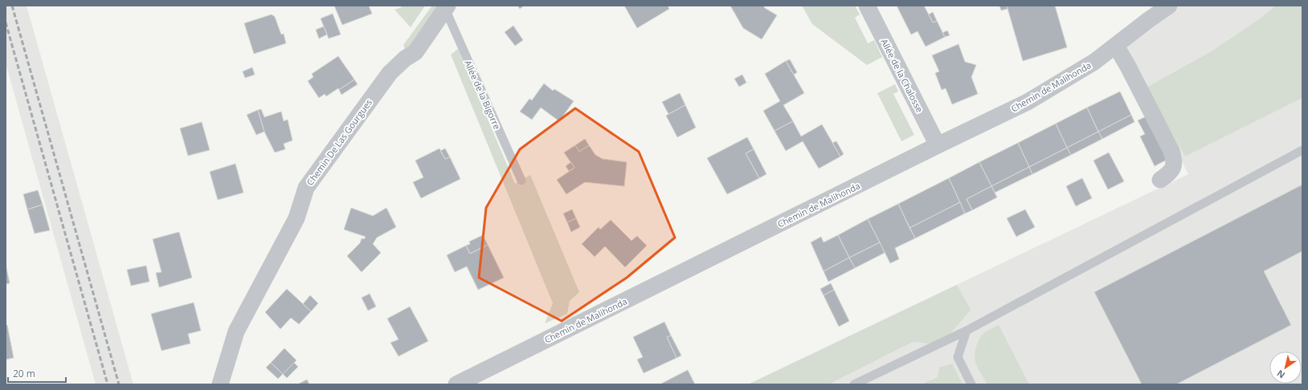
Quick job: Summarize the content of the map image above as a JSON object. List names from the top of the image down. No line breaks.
{"streets":{"street":["Allée de la Chalosse","Chemin de Malihonda","Chemin De Las Gourgues"],"lane":["Allée de la Bigorre"]},"crossings":[["Allée de la Chalosse","Chemin de Malihonda"],["Allée de la Bigorre","Chemin De Las Gourgues"]],"scale_bar":"20 m","north":"bottom left"}
